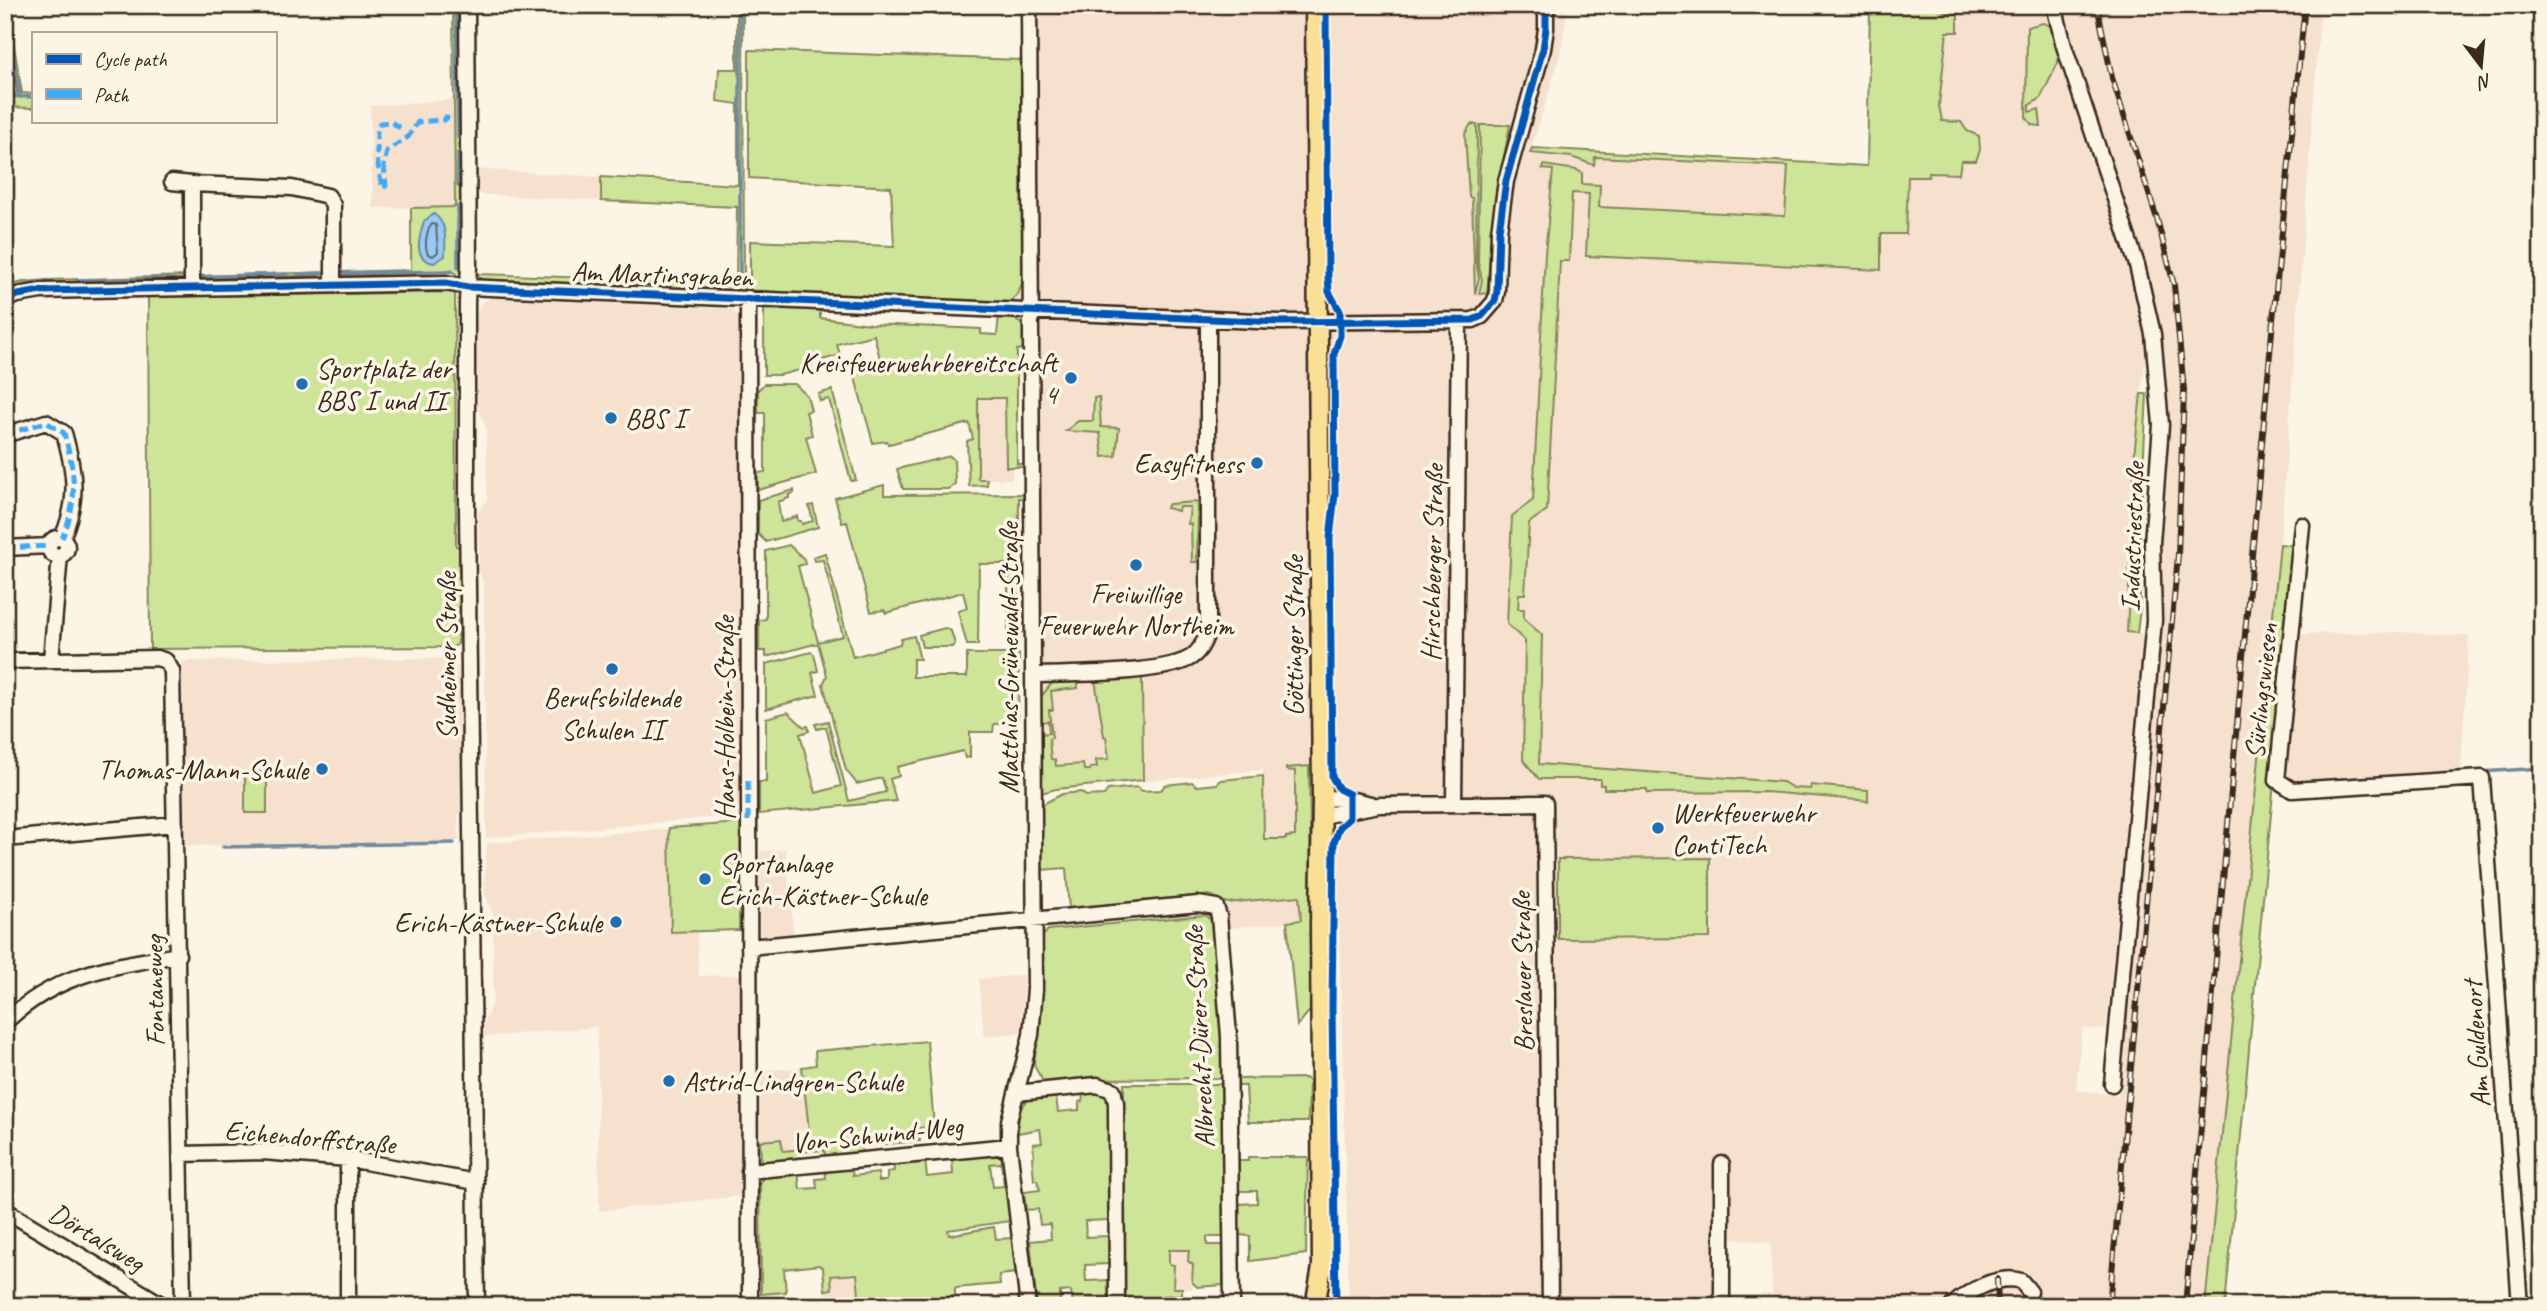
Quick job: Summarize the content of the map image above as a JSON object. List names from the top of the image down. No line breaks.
{"streets":{"main road":["Göttinger Straße"],"street":["Am Martinsgraben","Industriestraße","Hirschberger Straße","Sudheimer Straße","Matthias-Grünewald-Straße","Sürlingswiesen","Hans-Holbein-Straße","Breslauer Straße","Fontaneweg","Albrecht-Dürer-Straße","Am Guldenort","Von-Schwind-Weg","Eichendorffstraße","Dörtalsweg"]},"crossings":[["Am Martinsgraben","Hirschberger Straße"],["Am Martinsgraben","Göttinger Straße"],["Am Martinsgraben","Sudheimer Straße"],["Am Martinsgraben","Matthias-Grünewald-Straße"],["Am Martinsgraben","Hans-Holbein-Straße"],["Hirschberger Straße","Breslauer Straße"],["Göttinger Straße","Breslauer Straße"],["Sudheimer Straße","Eichendorffstraße"],["Matthias-Grünewald-Straße","Albrecht-Dürer-Straße"],["Matthias-Grünewald-Straße","Von-Schwind-Weg"],["Sürlingswiesen","Am Guldenort"],["Hans-Holbein-Straße","Von-Schwind-Weg"],["Fontaneweg","Eichendorffstraße"]],"places":["Kreisfeuerwehrbereitschaft 4","Sportplatz der BBS I und II","BBS I","Easyfitness","Freiwillige Feuerwehr Northeim","Berufsbildende Schulen II","Thomas-Mann-Schule","Werkfeuerwehr ContiTech","Sportanlage Erich-Kästner-Schule","Erich-Kästner-Schule","Astrid-Lindgren-Schule"],"legend":["Cycle path","Path"],"north":"bottom"}
